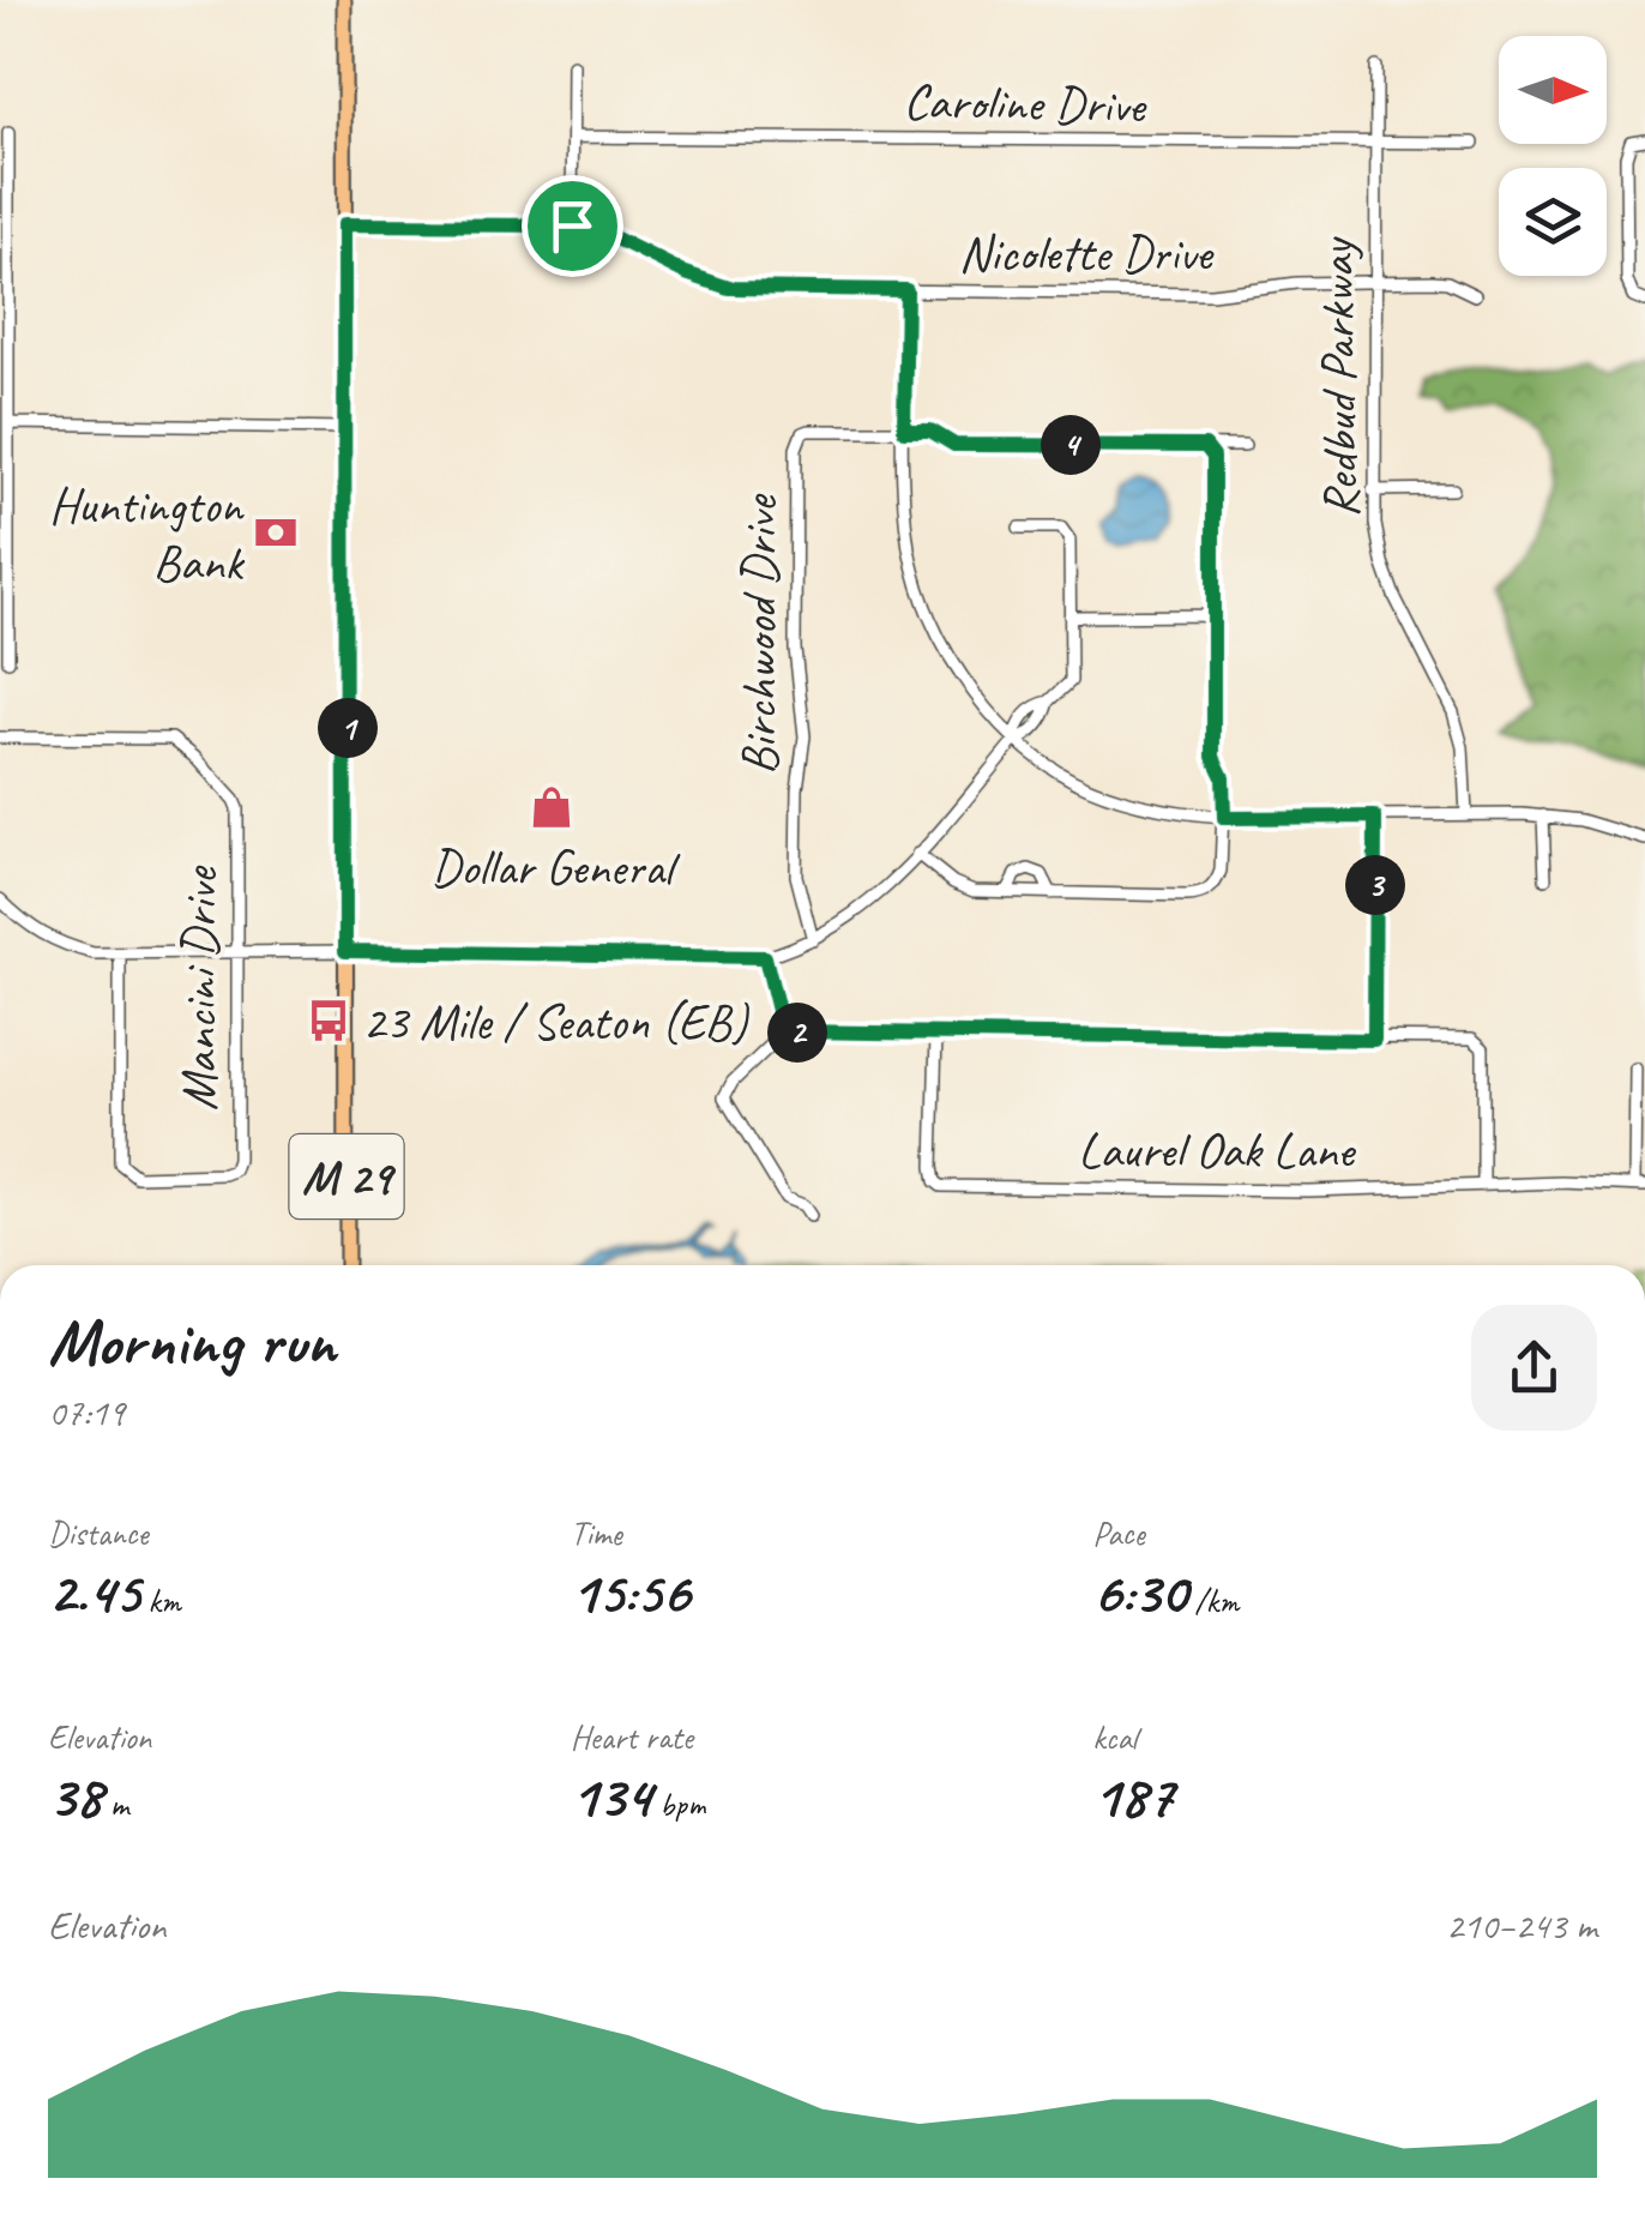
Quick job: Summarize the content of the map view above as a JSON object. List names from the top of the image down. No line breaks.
{"streets":{"main road":["M 29"],"street":["Caroline Drive","Nicolette Drive","Redbud Parkway","Birchwood Drive","Mancini Drive","Laurel Oak Lane"]},"crossings":[["Caroline Drive","Redbud Parkway"],["Nicolette Drive","Redbud Parkway"],["Nicolette Drive","M 29"]],"places":{"bank":["Huntington Bank"],"shop":["Dollar General"],"bus stop":["23 Mile / Seaton (EB)"]},"north":"right","page":{"pins":["4","1","3","2"],"heading":["Morning run","07:19"],"stats":[["Distance","2.45 km"],["Time","15:56"],["Pace","6:30 /km"],["Elevation","38 m"],["Heart rate","134 bpm"],["kcal","187"]],"chart":["Elevation","210–243 m"]}}
